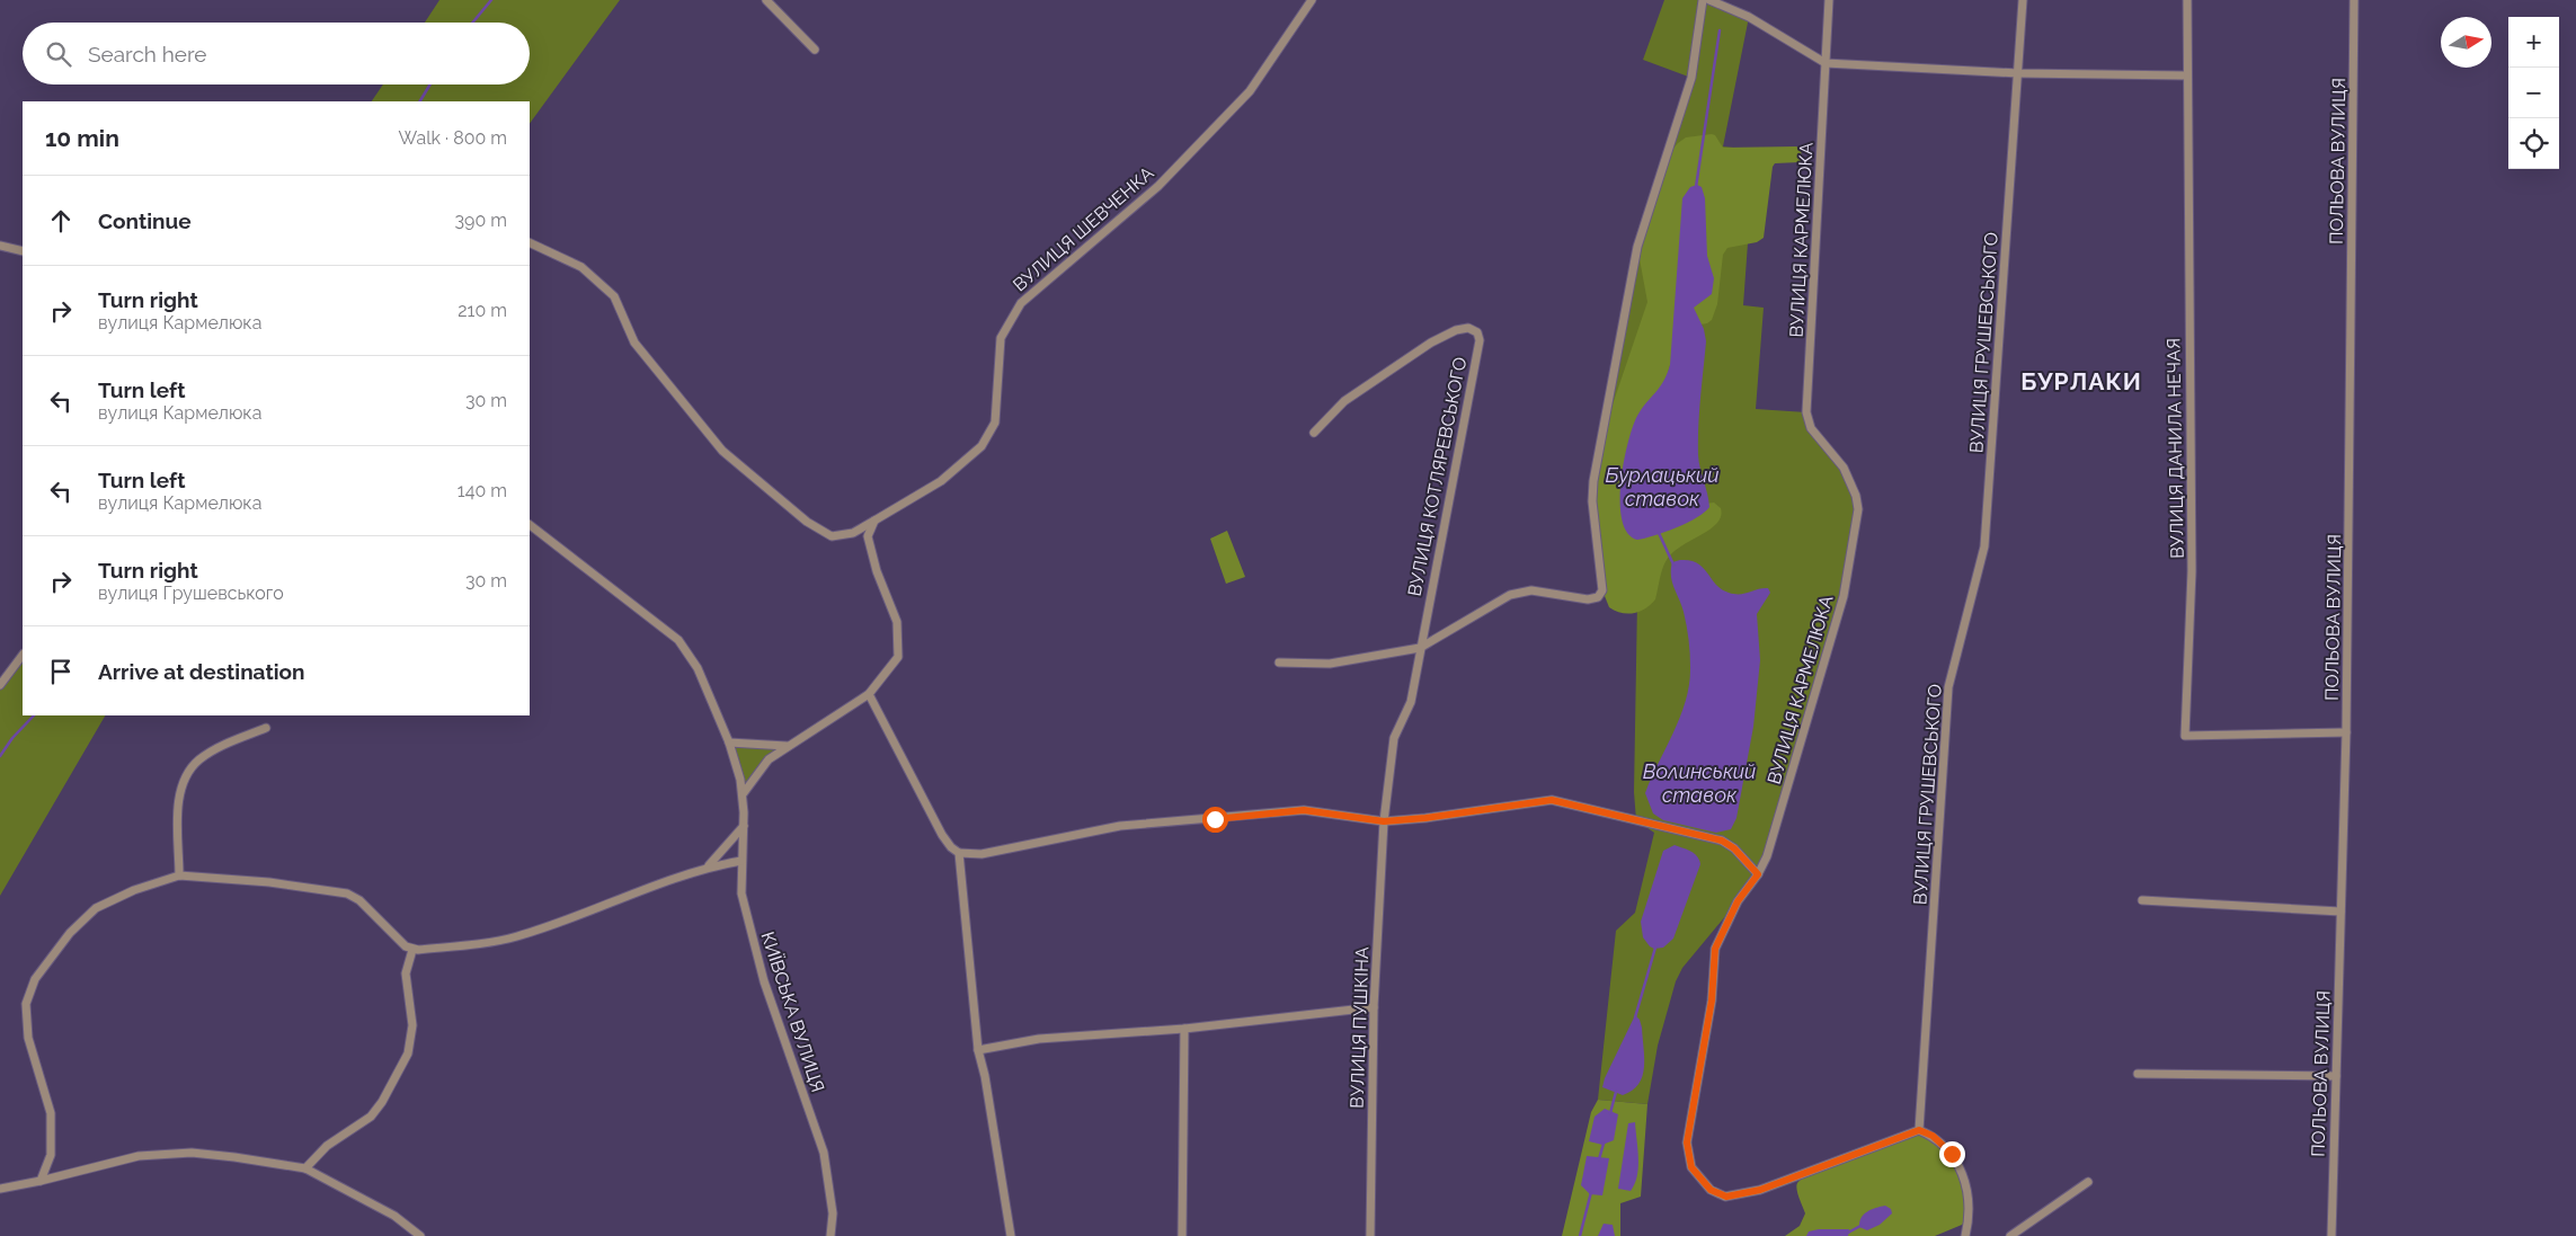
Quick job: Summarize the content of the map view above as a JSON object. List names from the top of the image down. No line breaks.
{"streets":{"street":["ПОЛЬОВА ВУЛИЦЯ","ВУЛИЦЯ ШЕВЧЕНКА","ВУЛИЦЯ КАРМЕЛЮКА","ВУЛИЦЯ ГРУШЕВСЬКОГО","ВУЛИЦЯ ДАНИЛА НЕЧАЯ","ВУЛИЦЯ КОТЛЯРЕВСЬКОГО","КИЇВСЬКА ВУЛИЦЯ","ВУЛИЦЯ ПУШКІНА"]},"crossings":[["ПОЛЬОВА ВУЛИЦЯ","ВУЛИЦЯ ДАНИЛА НЕЧАЯ"],["ВУЛИЦЯ КАРМЕЛЮКА","ВУЛИЦЯ ГРУШЕВСЬКОГО"],["ВУЛИЦЯ КОТЛЯРЕВСЬКОГО","ВУЛИЦЯ ПУШКІНА"]],"districts":["БУРЛАКИ"],"water":["Бурлацький ставок","Волинський ставок"],"north":"right","page":{"map_buttons":["+","−"],"search":"Search here","heading":["10 min","Walk · 800 m"],"list":[["Continue","390 m"],["Turn right","вулиця Кармелюка","210 m"],["Turn left","вулиця Кармелюка","30 m"],["Turn left","вулиця Кармелюка","140 m"],["Turn right","вулиця Грушевського","30 m"],"Arrive at destination"]}}
